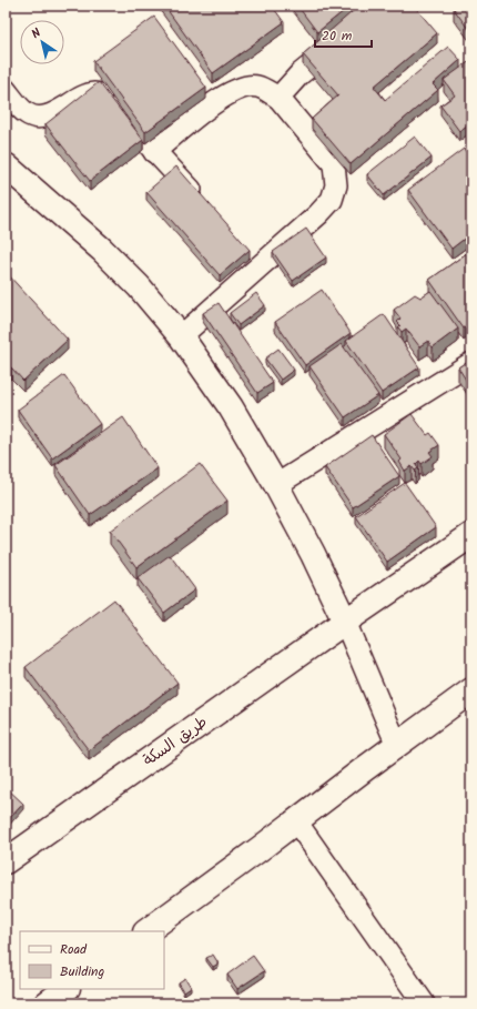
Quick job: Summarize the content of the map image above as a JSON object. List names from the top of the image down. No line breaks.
{"streets":{"main road":["طريق السكة"]},"legend":["Road","Building"],"scale_bar":"20 m","north":"top left"}
